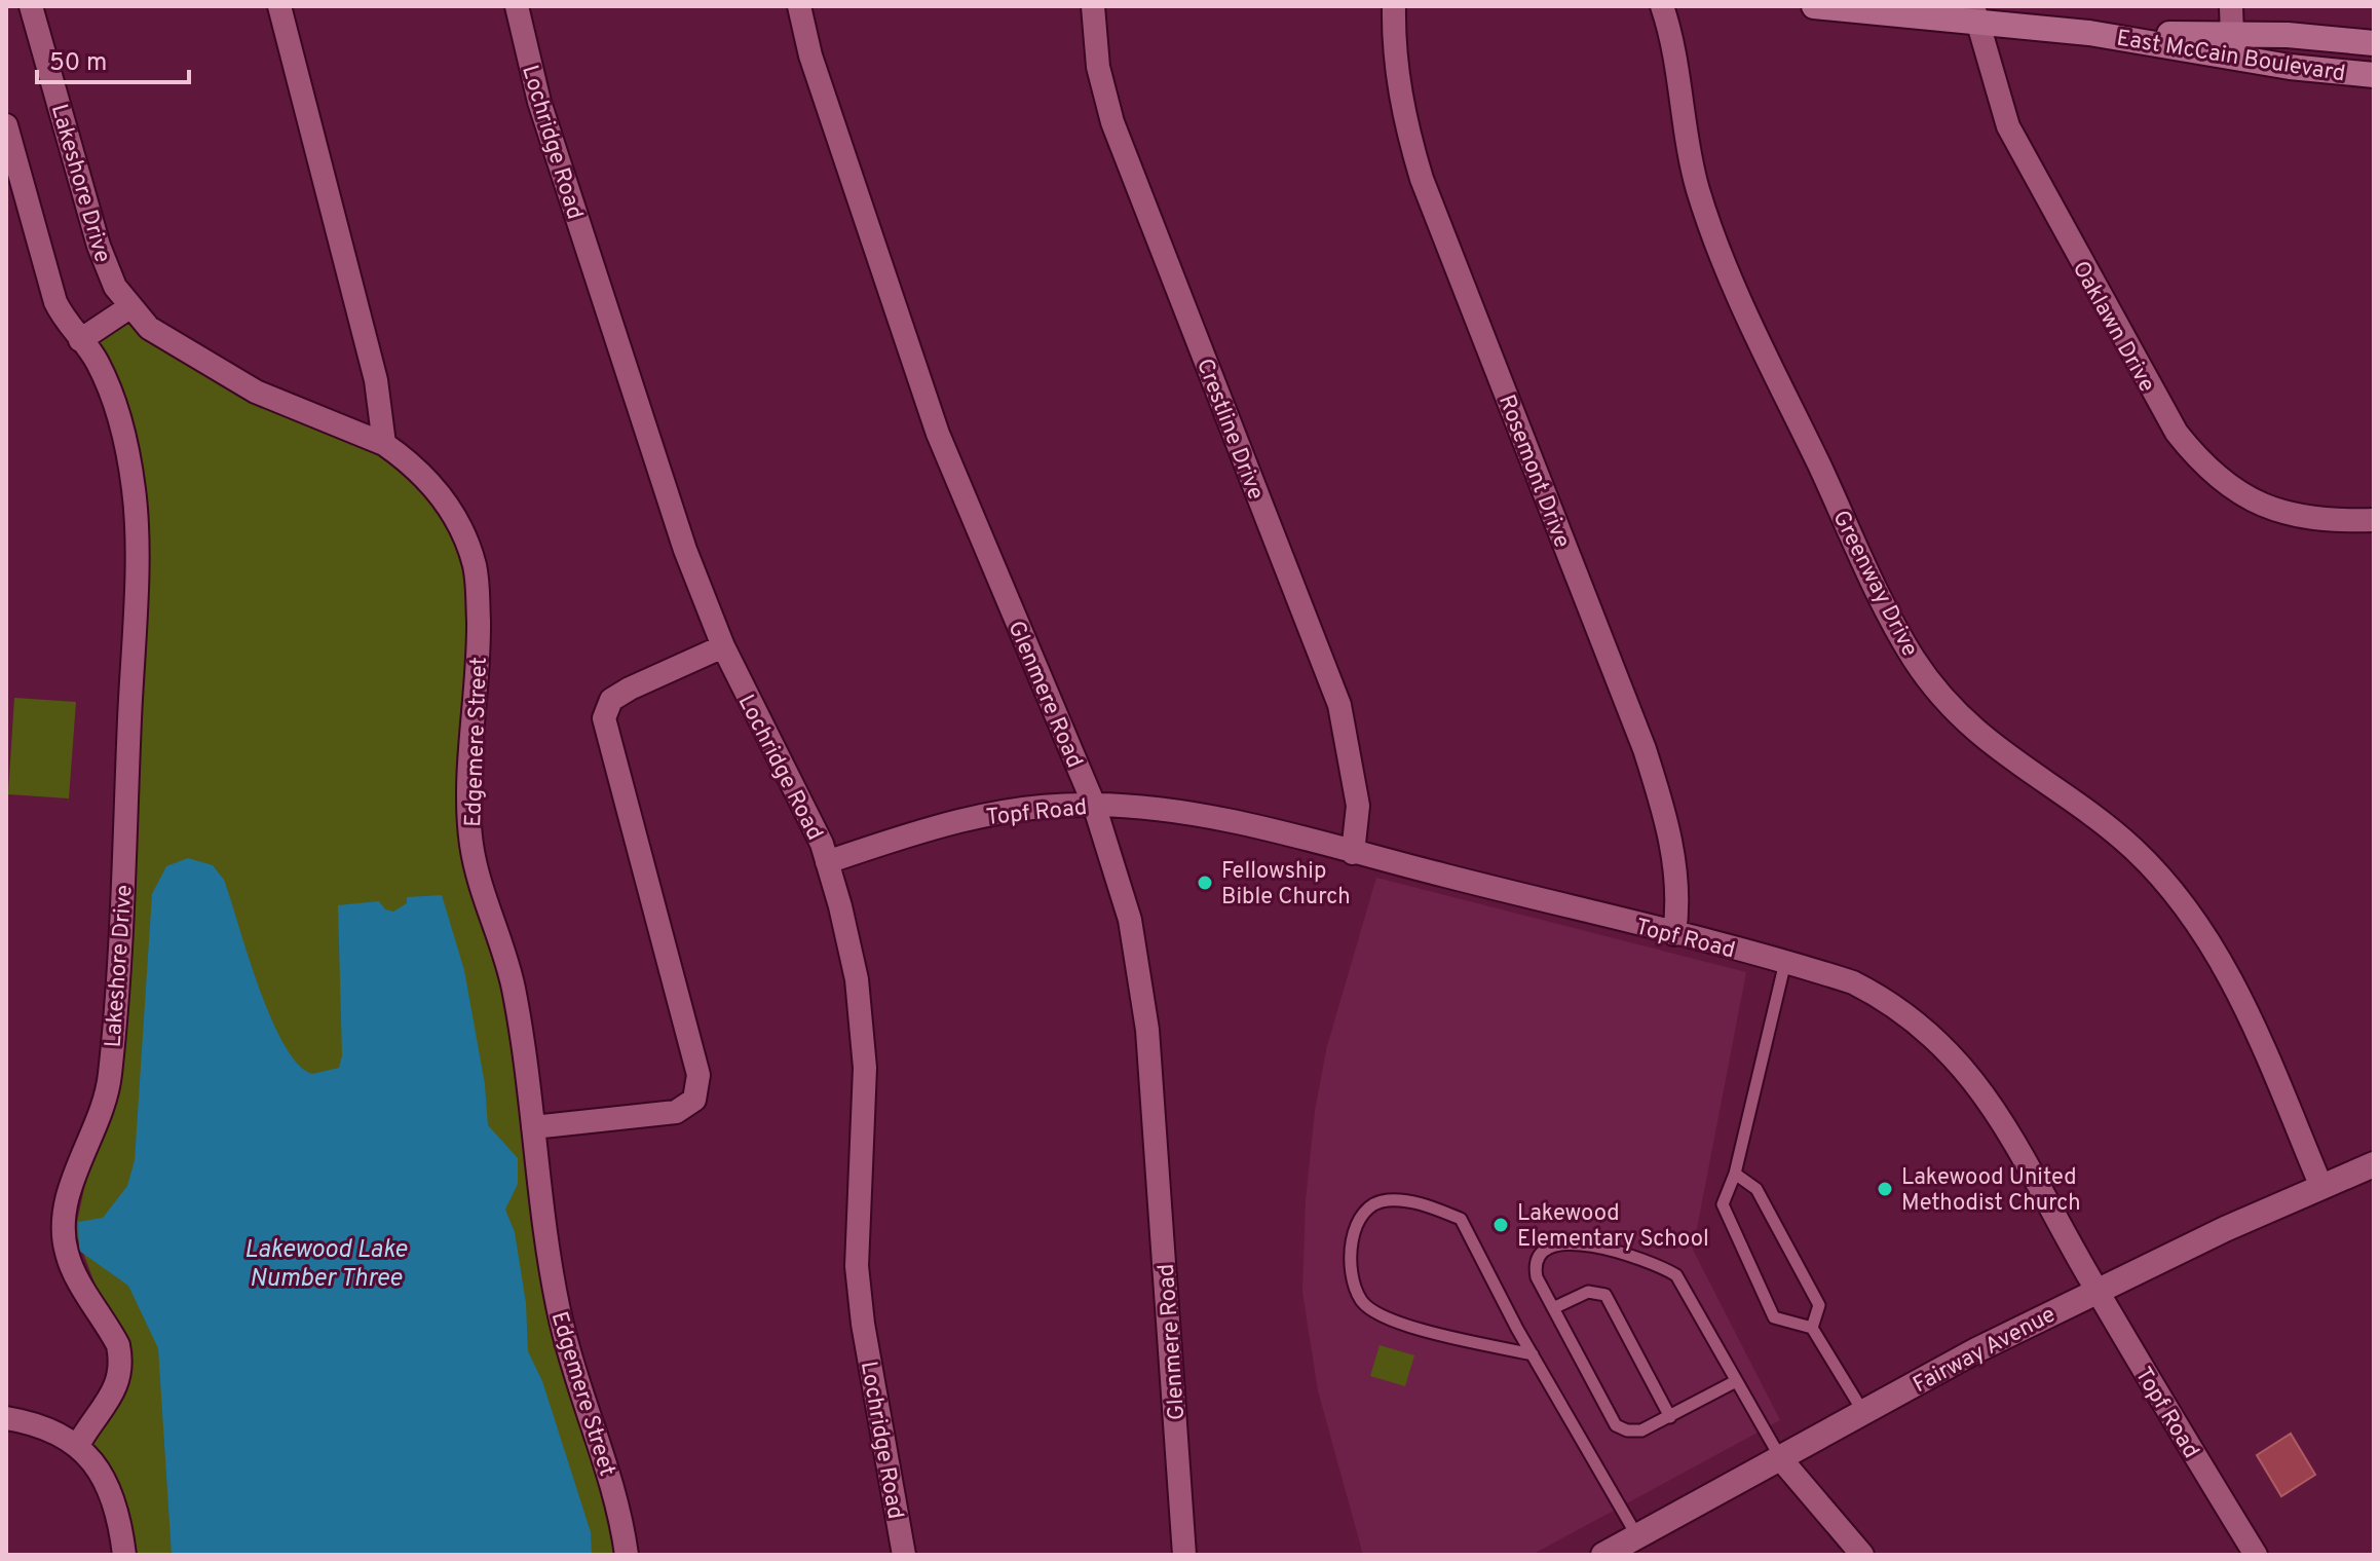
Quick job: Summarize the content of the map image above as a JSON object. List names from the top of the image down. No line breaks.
{"streets":{"main road":["East McCain Boulevard"],"street":["Lochridge Road","Lakeshore Drive","Oaklawn Drive","Crestline Drive","Rosemont Drive","Greenway Drive","Glenmere Road","Edgemere Street","Topf Road","Fairway Avenue"]},"crossings":[["East McCain Boulevard","Oaklawn Drive"],["Lochridge Road","Topf Road"],["Lakeshore Drive","Edgemere Street"],["Crestline Drive","Topf Road"],["Rosemont Drive","Topf Road"],["Greenway Drive","Fairway Avenue"],["Glenmere Road","Topf Road"],["Topf Road","Fairway Avenue"]],"water":["Lakewood Lake Number Three"],"places":["Fellowship Bible Church","Lakewood United Methodist Church","Lakewood Elementary School"],"scale_bar":"50 m"}
